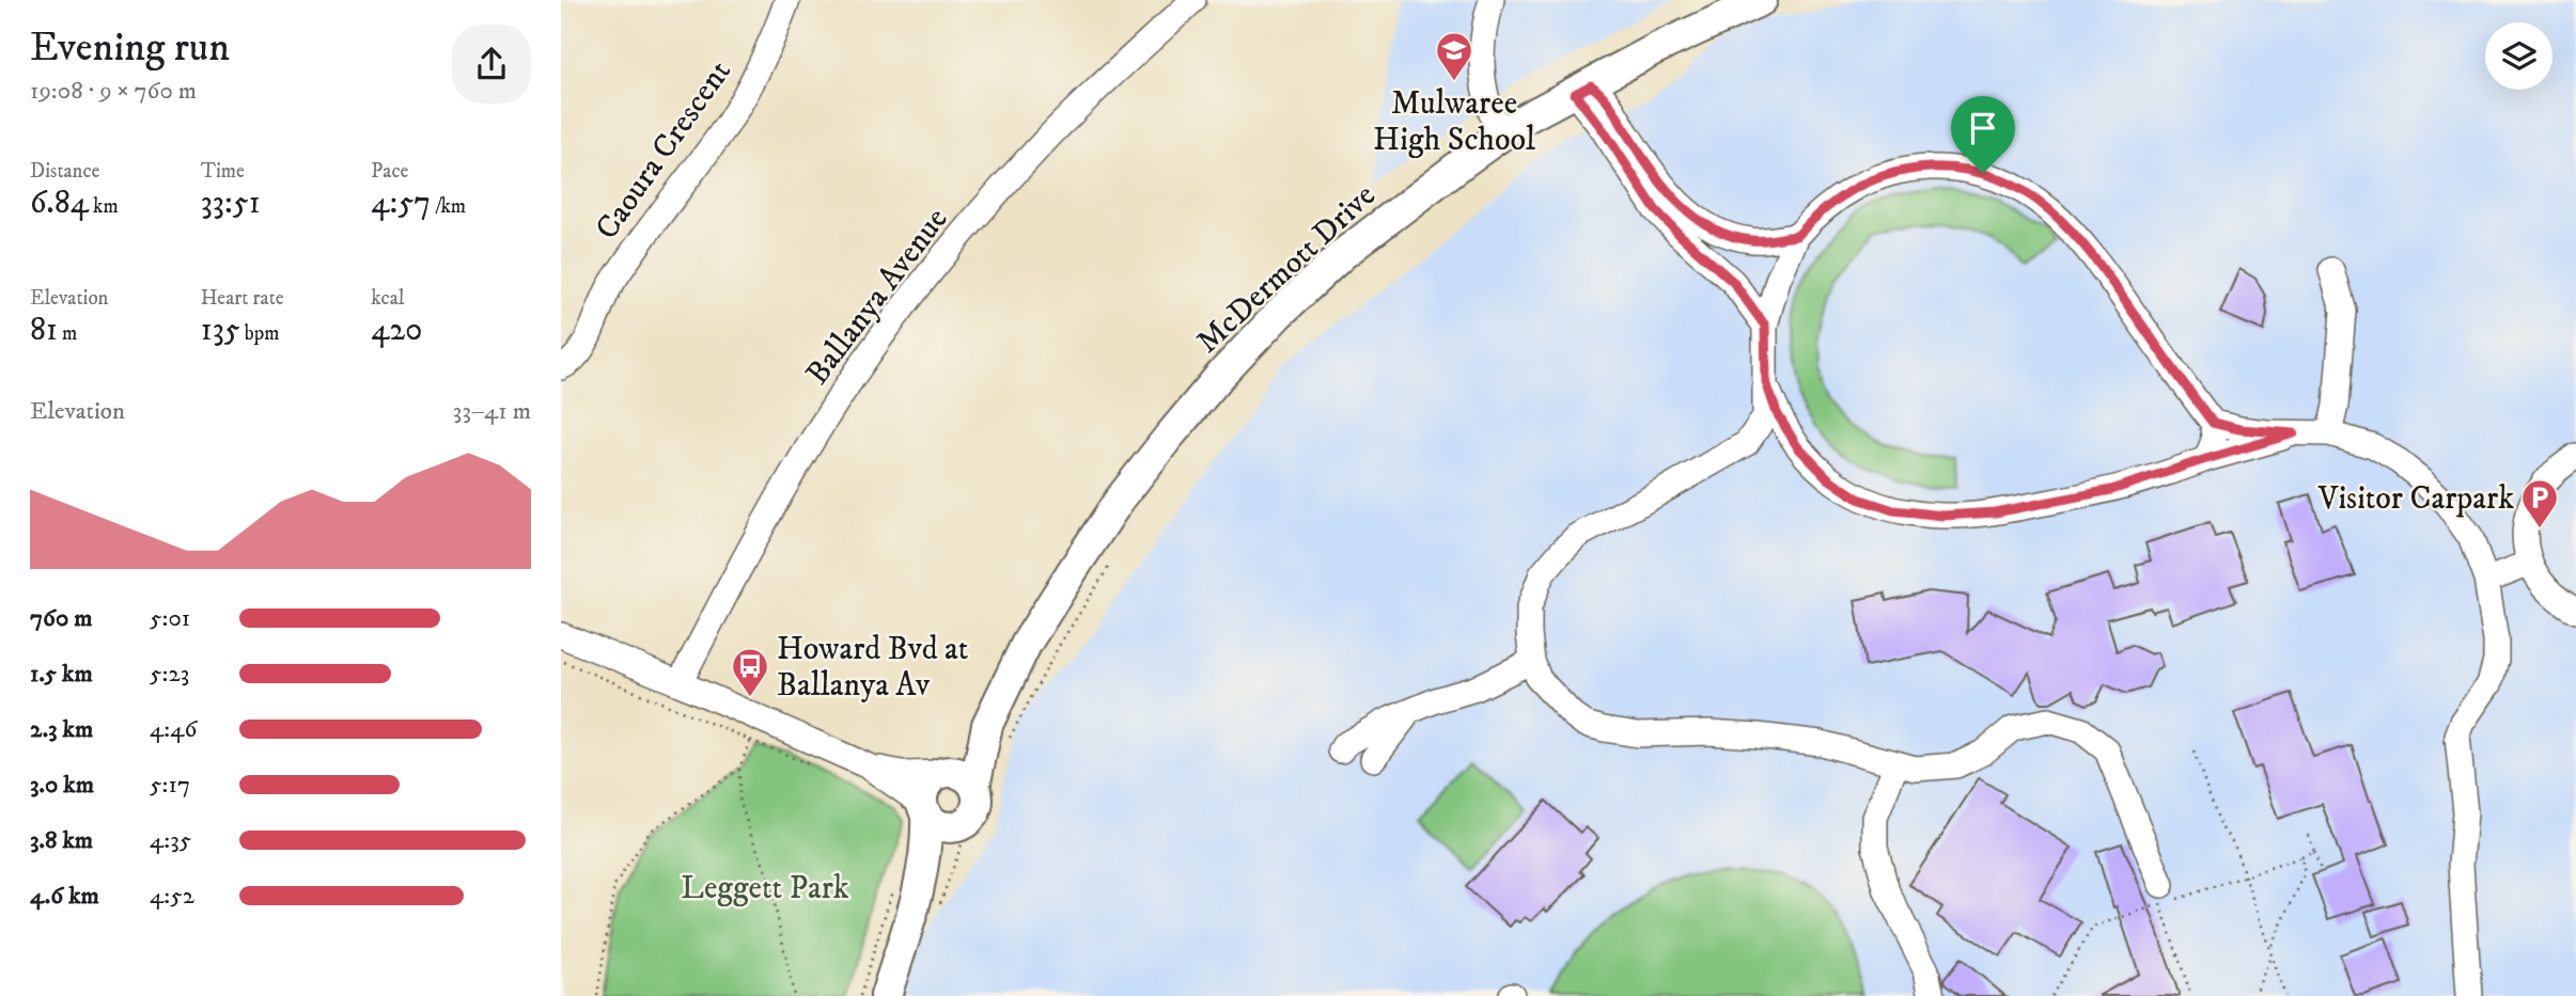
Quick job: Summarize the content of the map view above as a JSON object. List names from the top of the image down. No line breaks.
{"streets":{"main road":["McDermott Drive"],"street":["Caoura Crescent","Ballanya Avenue"]},"parks":["Leggett Park"],"places":{"school or university":["Mulwaree High School"],"parking":["Visitor Carpark"],"bus stop":["Howard Bvd at Ballanya Av"]},"page":{"heading":["Evening run","19:08 · 9 × 760 m"],"stats":[["Distance","6.84 km"],["Time","33:51"],["Pace","4:57 /km"],["Elevation","81 m"],["Heart rate","135 bpm"],["kcal","420"]],"chart":["Elevation","33–41 m"],"list":[{"name":"760 m","note":"5:01"},{"name":"1.5 km","note":"5:23"},{"name":"2.3 km","note":"4:46"},{"name":"3.0 km","note":"5:17"},{"name":"3.8 km","note":"4:35"},{"name":"4.6 km","note":"4:52"}]}}
